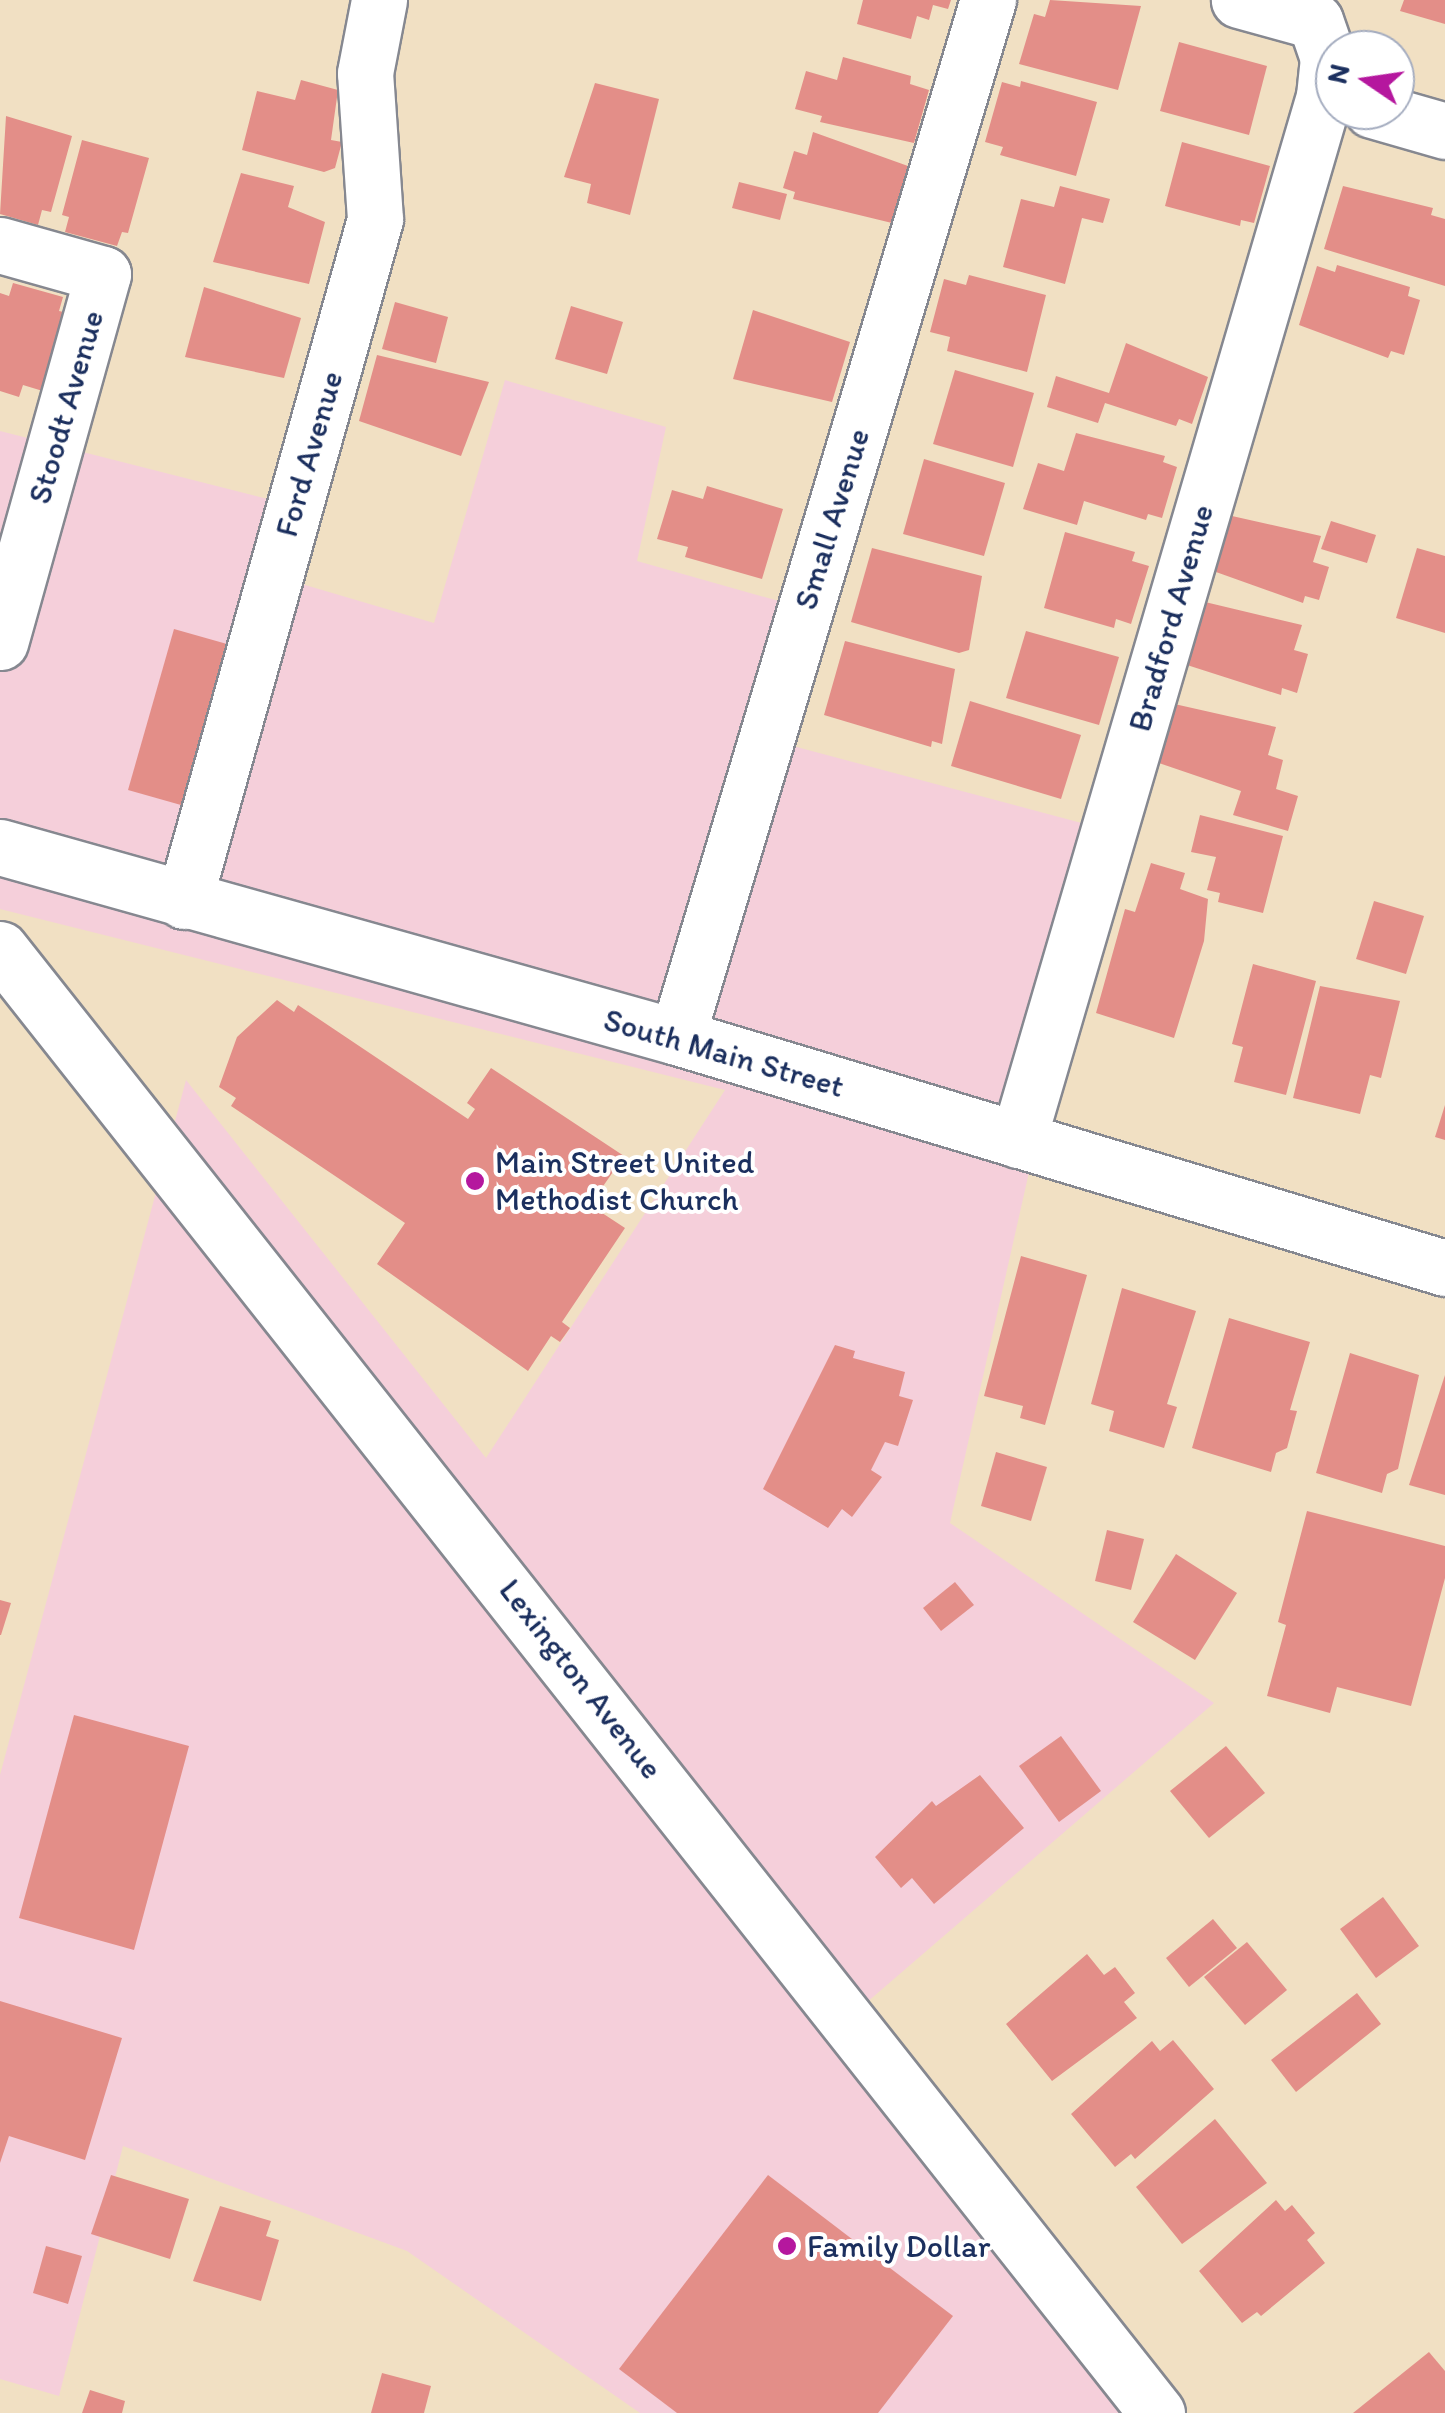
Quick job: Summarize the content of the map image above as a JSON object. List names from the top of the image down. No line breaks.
{"streets":{"main road":["Stoodt Avenue","Ford Avenue","Small Avenue","Bradford Avenue","South Main Street","Lexington Avenue"]},"crossings":[["Ford Avenue","South Main Street"],["Small Avenue","South Main Street"],["Bradford Avenue","South Main Street"]],"places":["Main Street United Methodist Church","Family Dollar"],"north":"left"}
